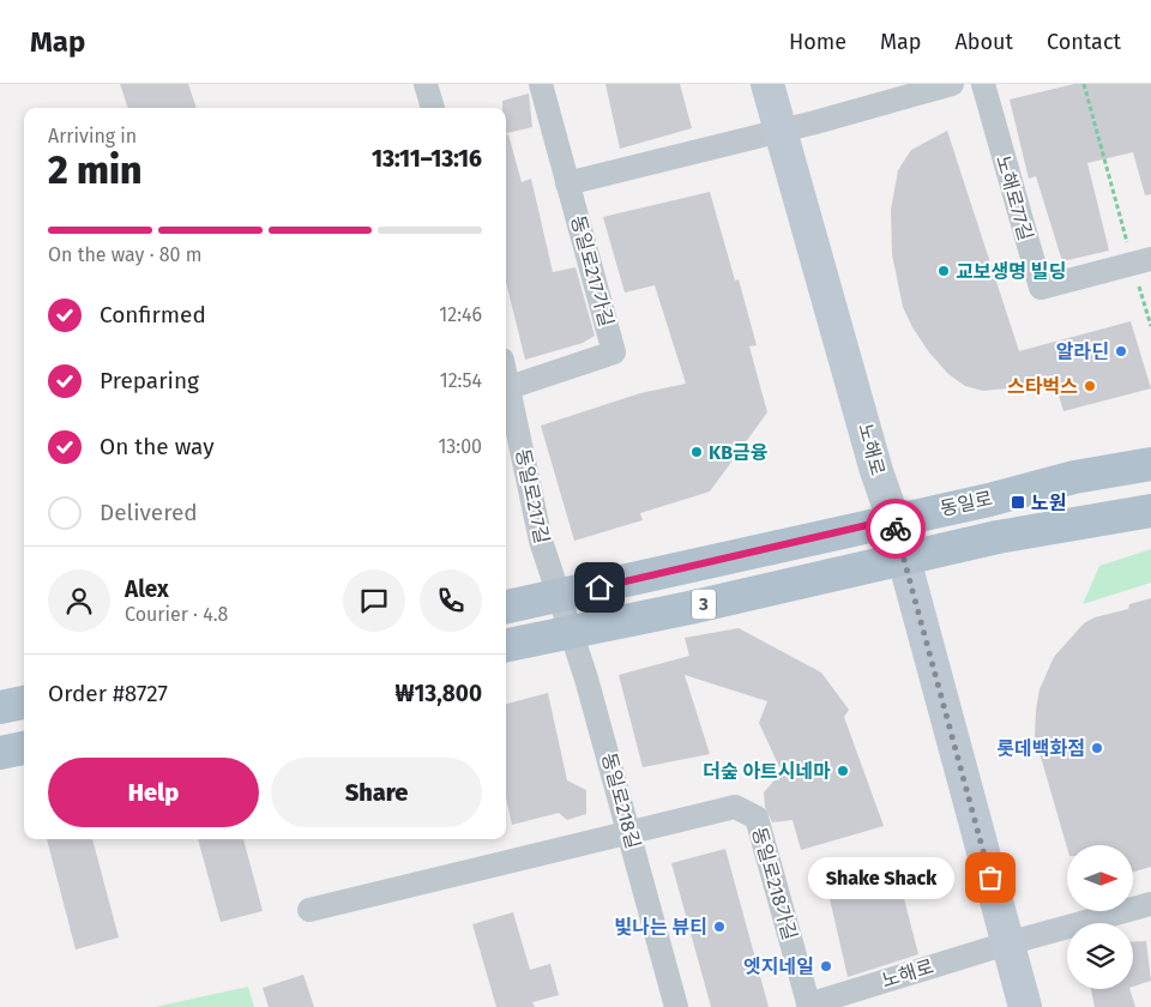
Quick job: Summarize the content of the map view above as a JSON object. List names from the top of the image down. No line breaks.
{"streets":{"main road":["노해로","동일로","3"],"street":["노해로77길","동일로217가길","동일로217길","동일로218길","동일로218가길"]},"crossings":[["동일로217가길","동일로217길"],["노해로","동일로"],["노해로","동일로218가길"],["동일로217길","동일로"],["동일로217길","동일로218길"],["동일로","동일로218길"],["동일로218길","동일로218가길"]],"places":{"other":["교보생명 빌딩","알라딘","스타벅스","KB금융","롯데백화점","더숲 아트시네마","Shake Shack","빛나는 뷰티","엣지네일"],"transit":["노원"]},"north":"right","page":{"header":"Map","nav":["Home","Map","About","Contact"],"heading":["2 min","Arriving in","13:11–13:16"],"panel":["Alex","Courier · 4.8","Order #8727","₩13,800"],"bar":"On the way · 80 m","list":[["Confirmed","12:46"],["Preparing","12:54"],["On the way","13:00"],"Delivered"],"buttons":["Help","Share"],"bubble":"Shake Shack"}}
